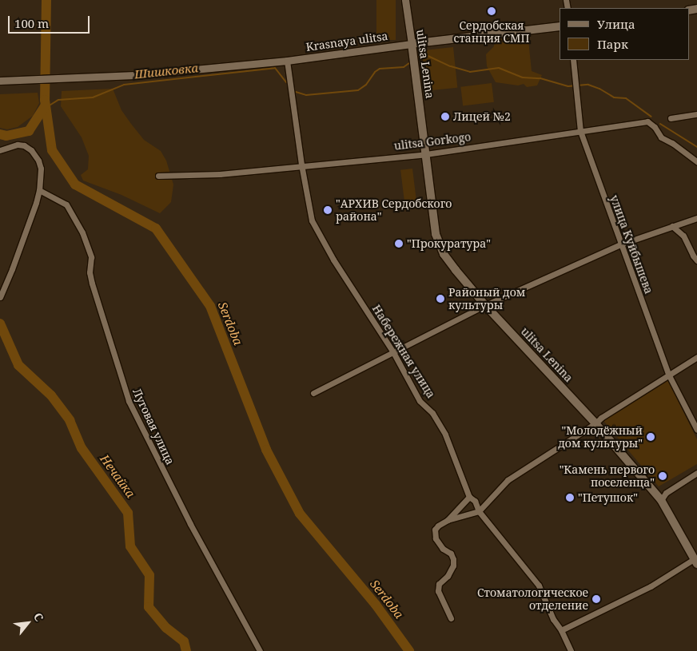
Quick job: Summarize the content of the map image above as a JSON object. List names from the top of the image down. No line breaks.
{"streets":{"main road":["Krasnaya ulitsa","ulitsa Lenina"],"street":["ulitsa Gorkogo","улица Куйбышева","Набережная улица","Луговая улица"]},"crossings":[["Krasnaya ulitsa","ulitsa Lenina"],["Krasnaya ulitsa","Набережная улица"],["ulitsa Lenina","ulitsa Gorkogo"],["ulitsa Gorkogo","улица Куйбышева"],["ulitsa Gorkogo","Набережная улица"]],"water":["Шишковка","Serdoba","Нечайка"],"places":["Сердобская станция СМП","Лицей №2","\"АРХИВ Сердобского района\"","\"Прокуратура\"","Районый дом культуры","\"Молодёжный дом культуры\"","\"Камень первого поселенца\"","\"Петушок\"","Стоматологическое отделение"],"legend":["Улица","Парк"],"scale_bar":"100 m","north":"top right"}
